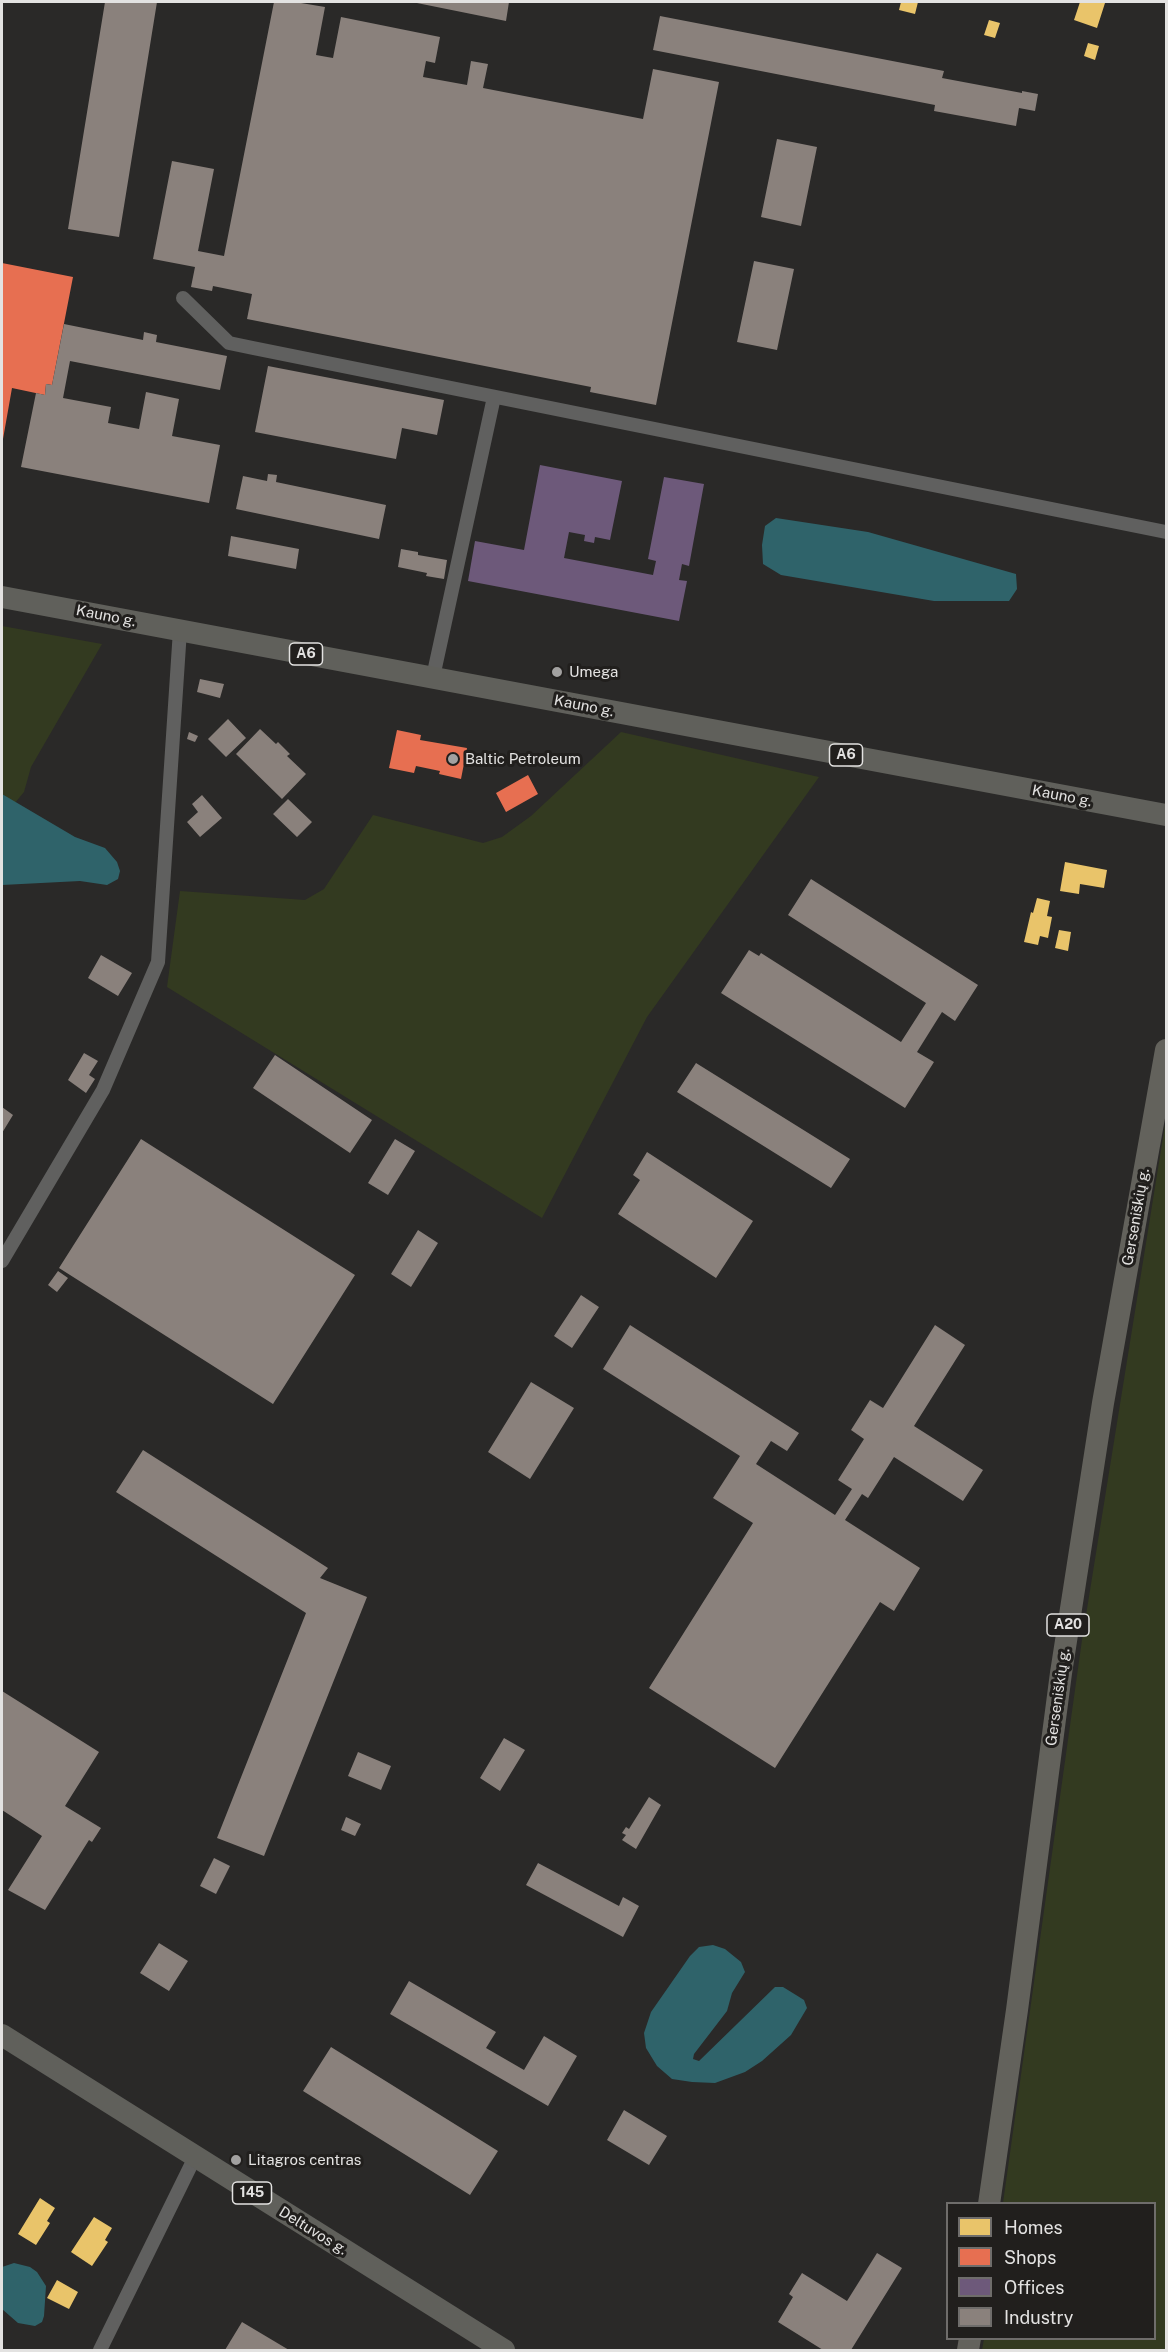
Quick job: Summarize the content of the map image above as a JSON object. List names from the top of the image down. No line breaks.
{"streets":{"highway":["Gerseniškių g.","A20"],"main road":["Kauno g.","A6","145","Deltuvos g."]},"places":["Umega","Baltic Petroleum","Litagros centras"],"legend":["Homes","Shops","Offices","Industry"]}
